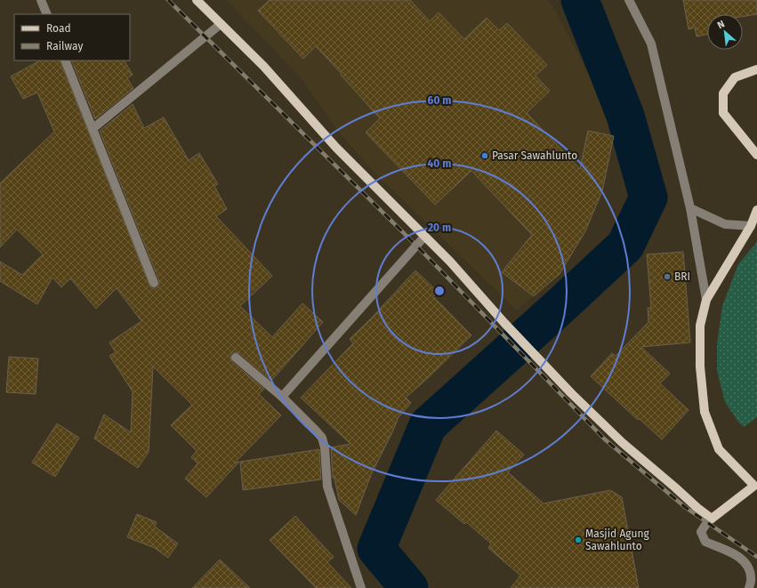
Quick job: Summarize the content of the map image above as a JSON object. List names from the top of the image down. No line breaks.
{"places":["Pasar Sawahlunto","BRI","Masjid Agung Sawahlunto"],"legend":["Road","Railway"],"north":"top left","rings":["60 m","40 m","20 m"]}
